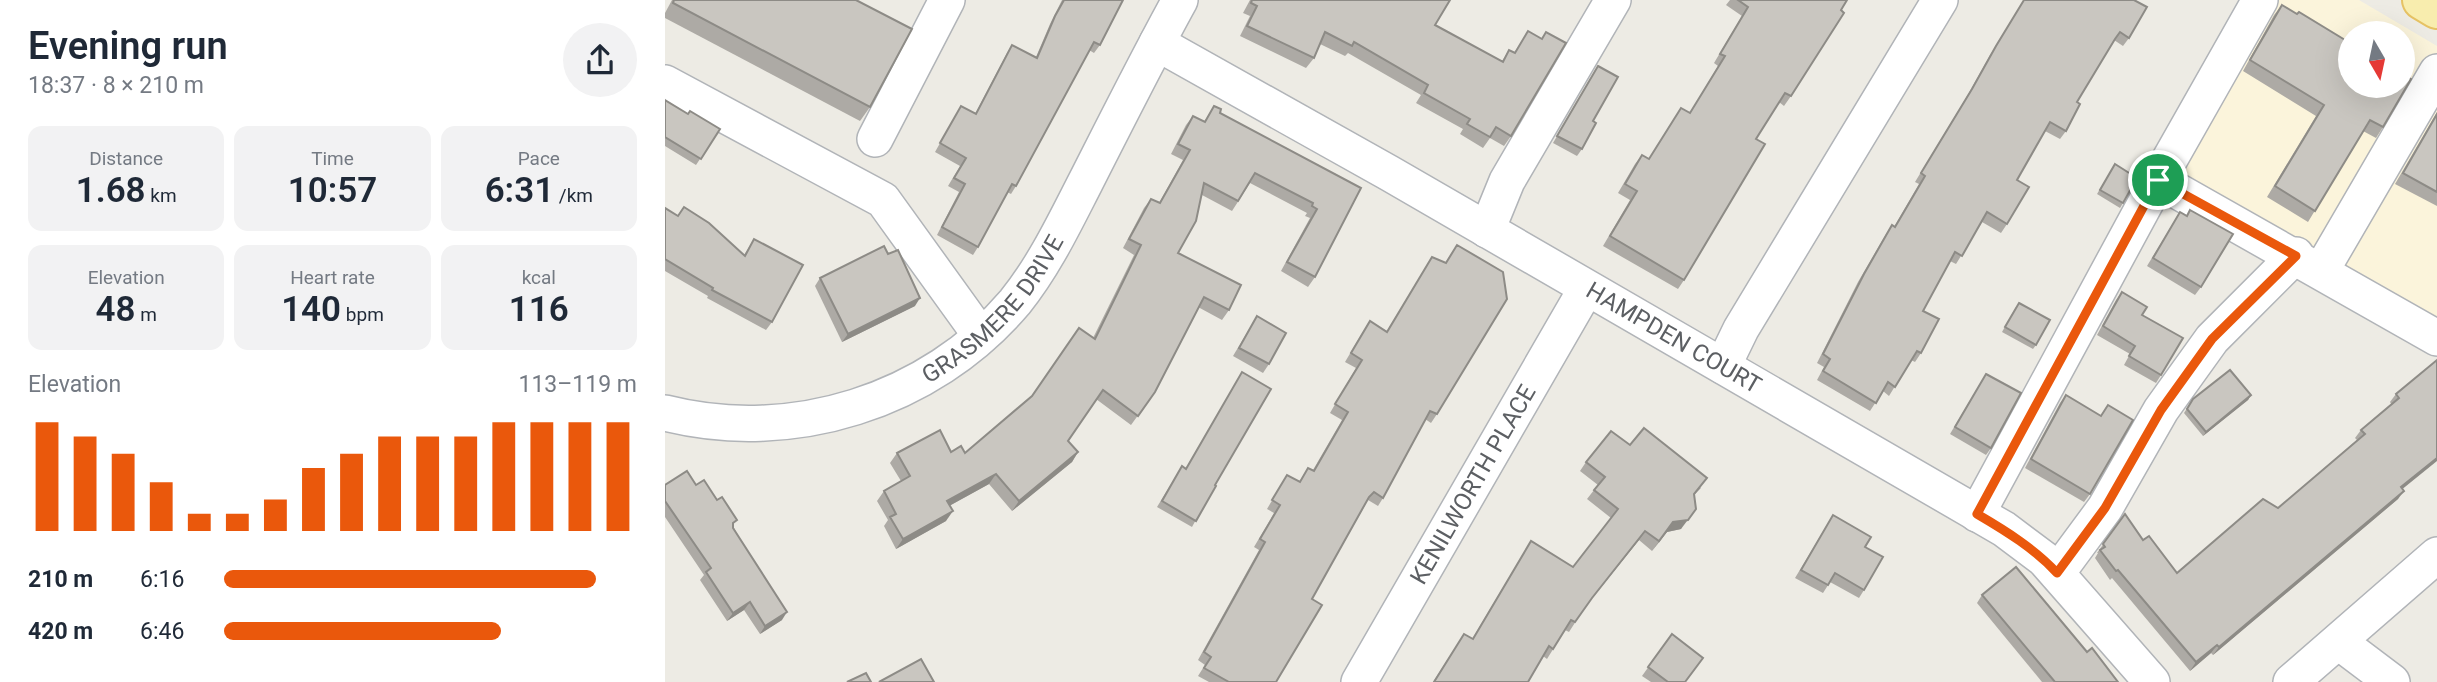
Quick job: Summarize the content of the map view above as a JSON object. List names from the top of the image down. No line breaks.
{"streets":{"street":["GRASMERE DRIVE","HAMPDEN COURT","KENILWORTH PLACE"]},"crossings":[["GRASMERE DRIVE","HAMPDEN COURT"],["HAMPDEN COURT","KENILWORTH PLACE"]],"north":"bottom","page":{"heading":["Evening run","18:37 · 8 × 210 m"],"stats":[["Distance","1.68 km"],["Time","10:57"],["Pace","6:31 /km"],["Elevation","48 m"],["Heart rate","140 bpm"],["kcal","116"]],"chart":["Elevation","113–119 m"],"list":[{"name":"210 m","note":"6:16"},{"name":"420 m","note":"6:46"}]}}
